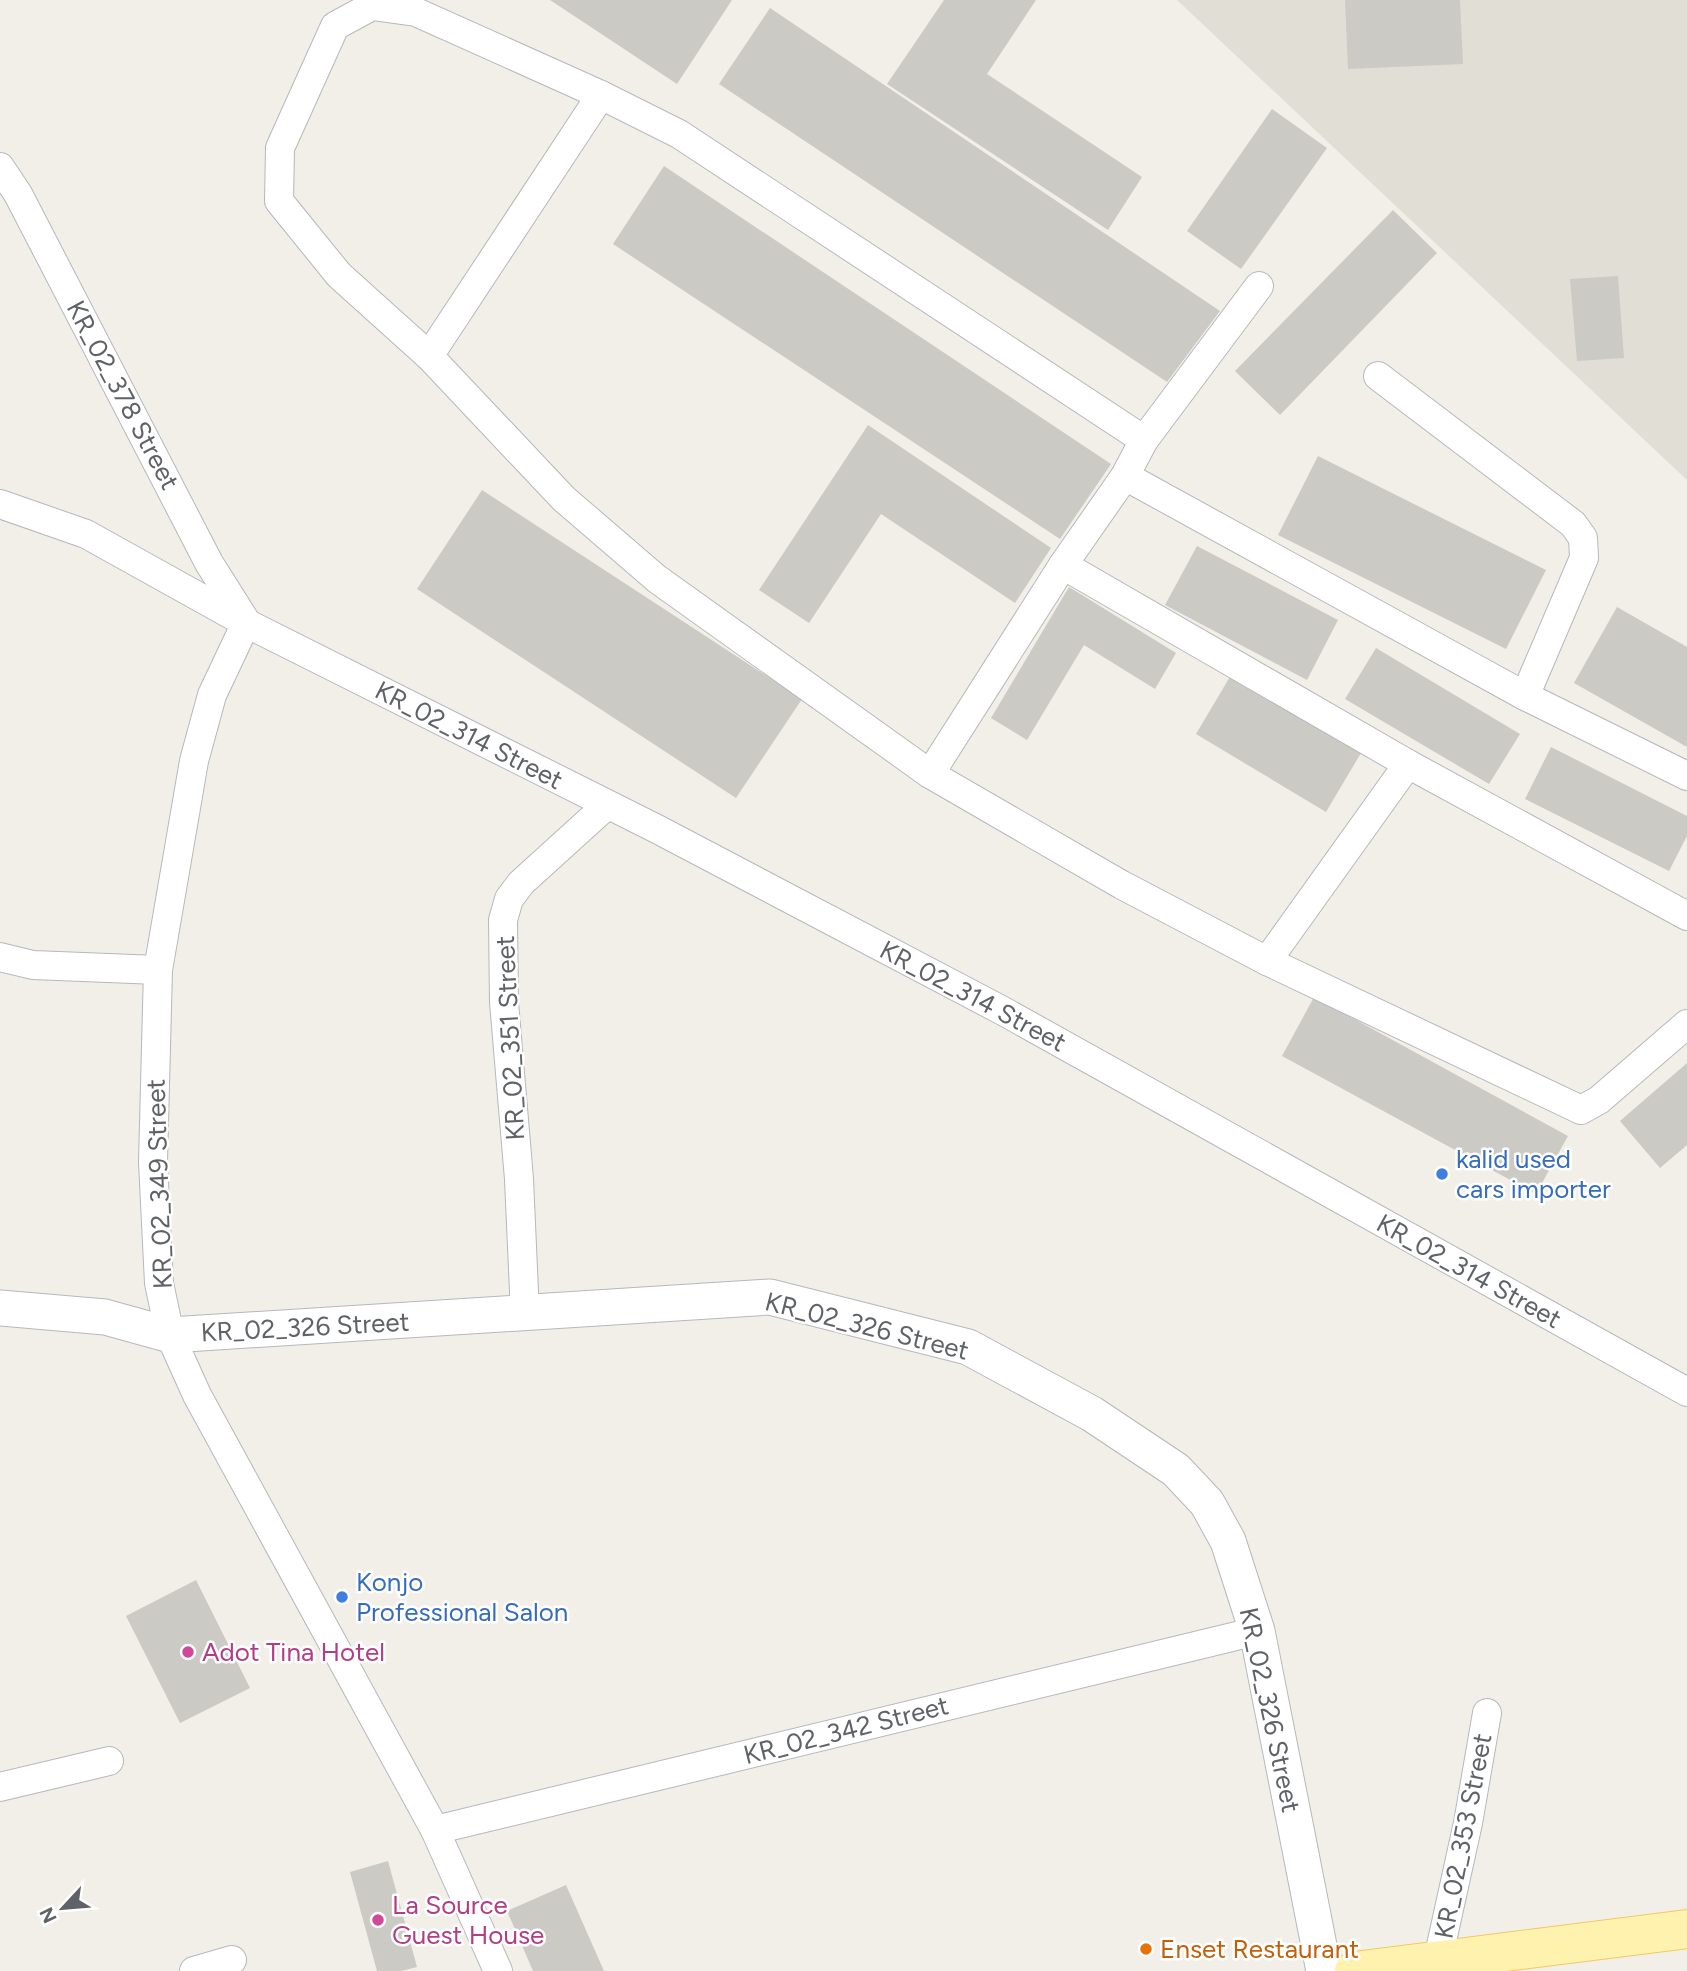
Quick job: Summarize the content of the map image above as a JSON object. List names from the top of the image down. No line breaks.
{"streets":{"street":["KR_02_378 Street","KR_02_314 Street","KR_02_351 Street","KR_02_349 Street","KR_02_326 Street","KR_02_342 Street","KR_02_353 Street"]},"crossings":[["KR_02_378 Street","KR_02_314 Street"],["KR_02_378 Street","KR_02_349 Street"],["KR_02_314 Street","KR_02_351 Street"],["KR_02_314 Street","KR_02_349 Street"],["KR_02_351 Street","KR_02_326 Street"],["KR_02_349 Street","KR_02_326 Street"],["KR_02_349 Street","KR_02_342 Street"],["KR_02_326 Street","KR_02_342 Street"]],"places":["kalid used cars importer","Konjo Professional Salon","Adot Tina Hotel","La Source Guest House","Enset Restaurant"],"north":"bottom left"}
